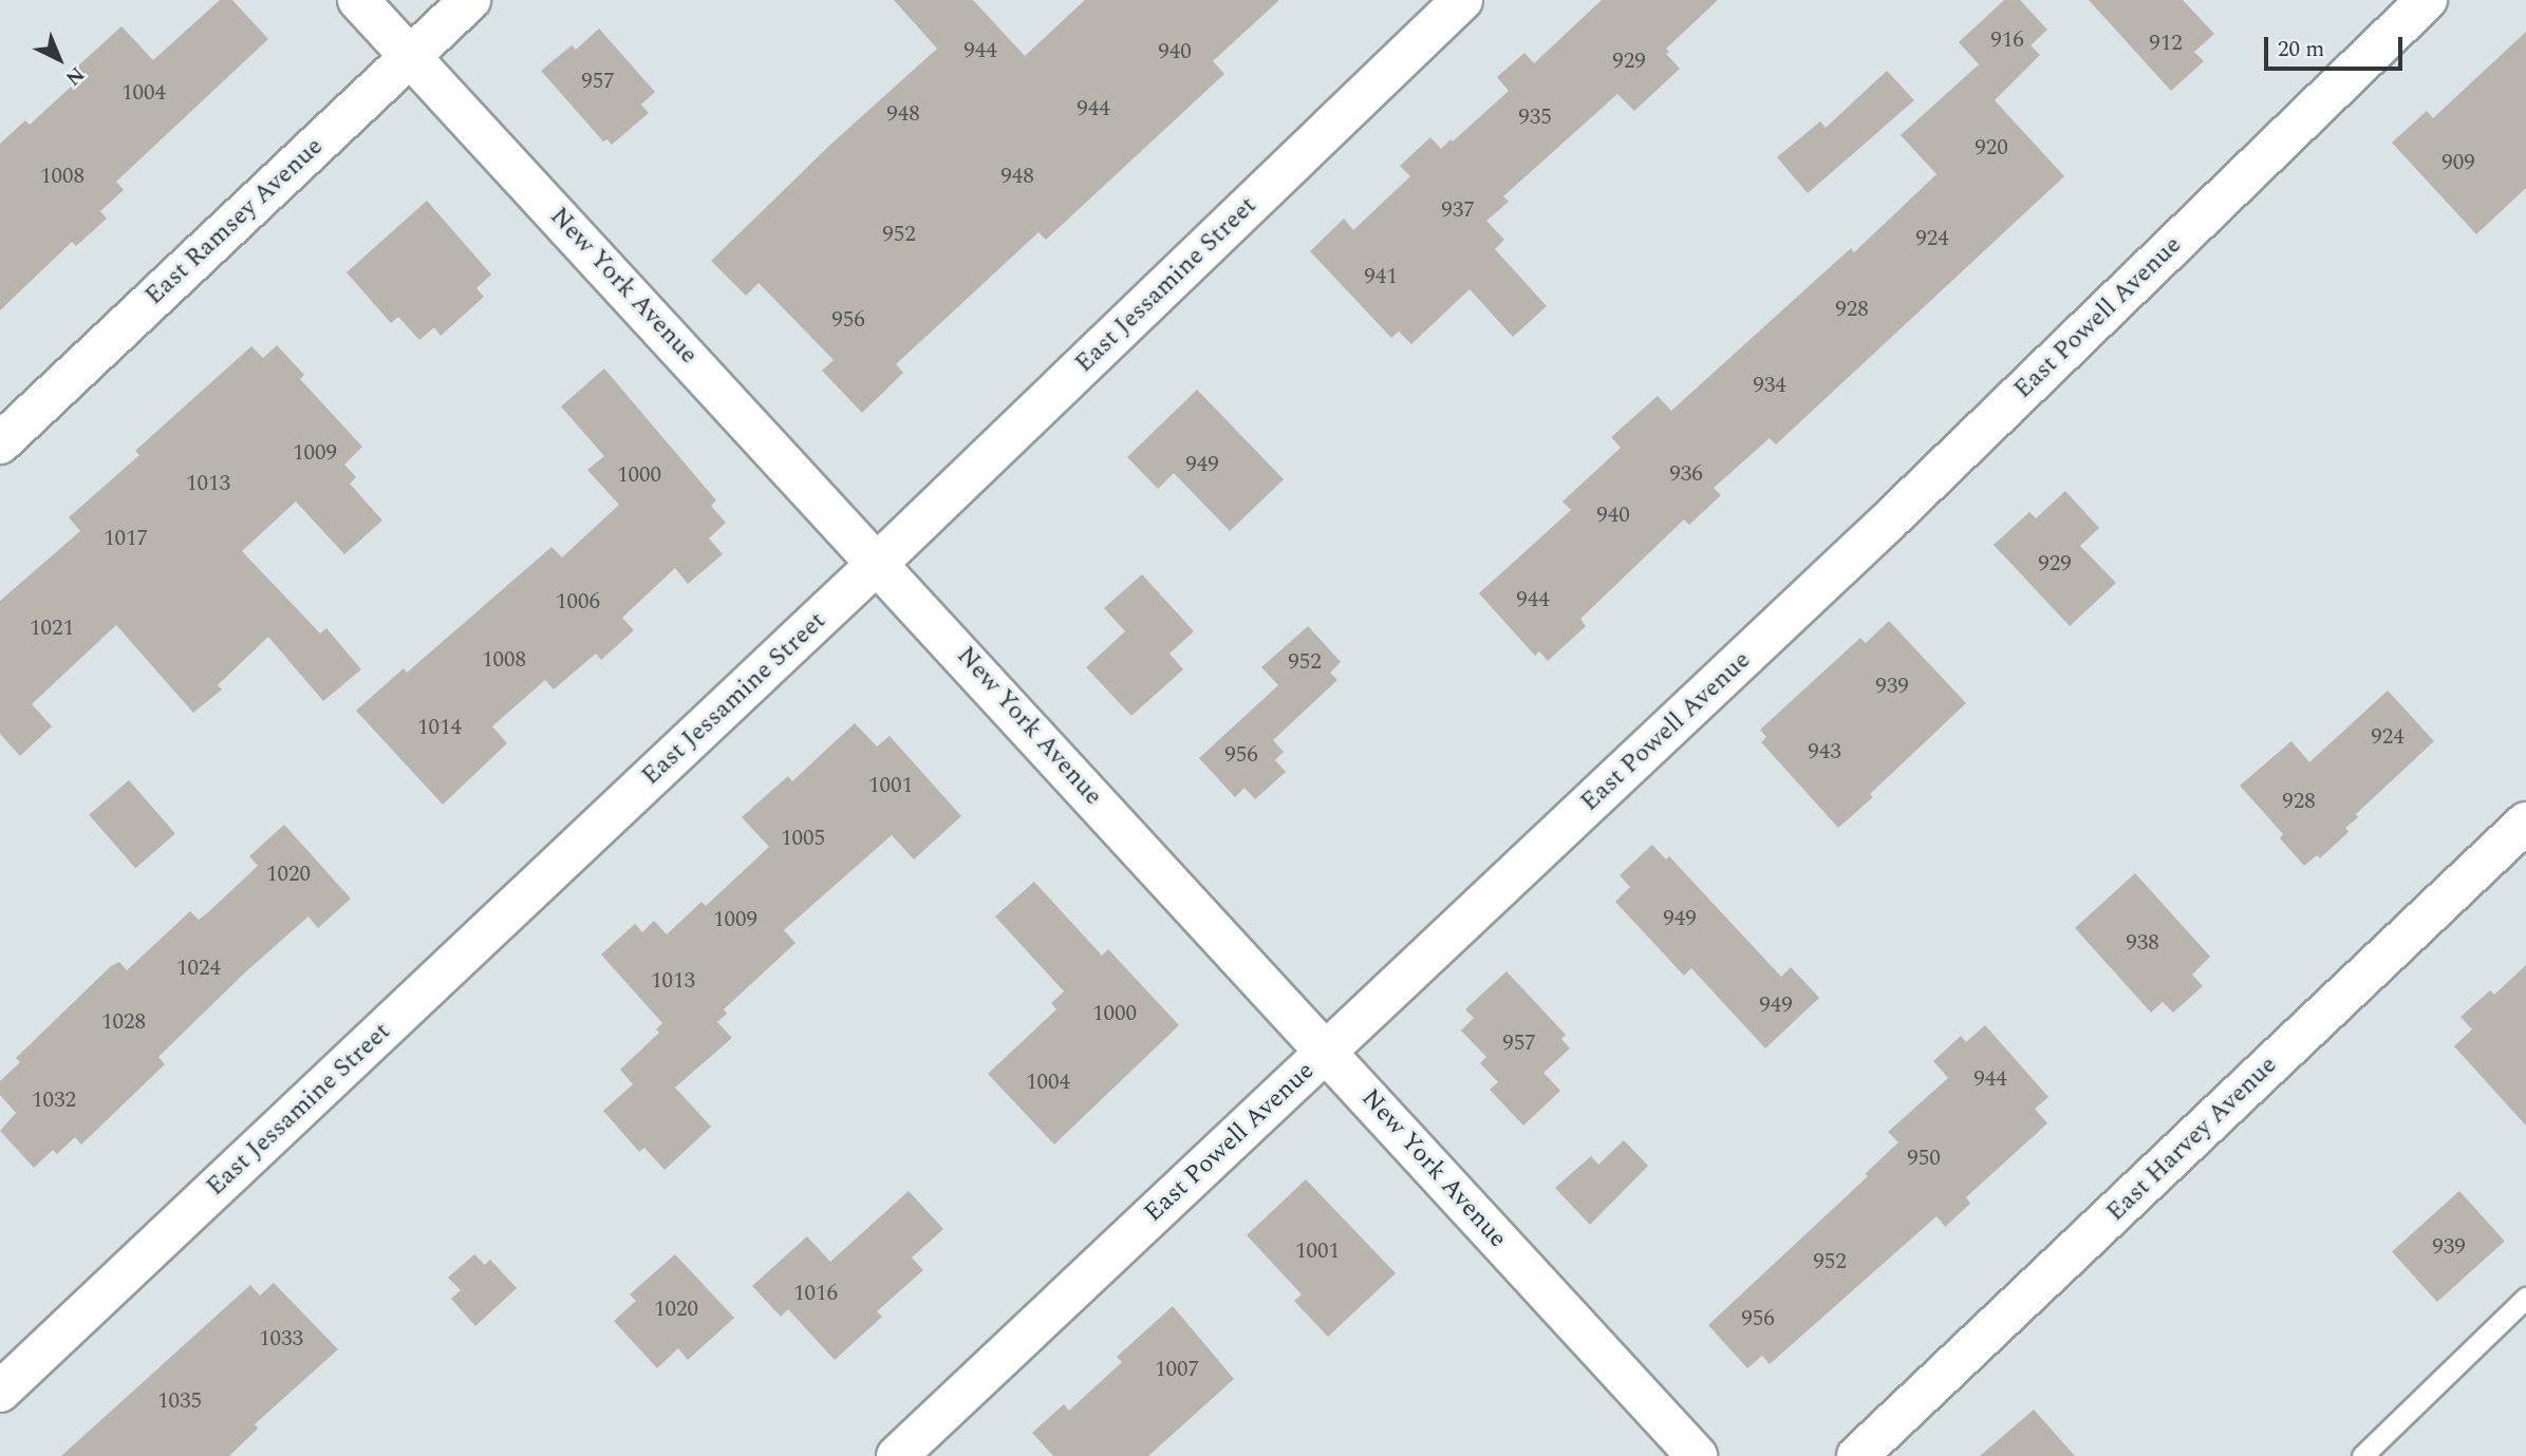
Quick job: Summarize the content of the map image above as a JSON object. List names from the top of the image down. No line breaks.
{"streets":{"street":["East Ramsey Avenue","East Jessamine Street","New York Avenue","East Powell Avenue","East Harvey Avenue"]},"crossings":[["East Ramsey Avenue","New York Avenue"],["East Jessamine Street","New York Avenue"],["New York Avenue","East Powell Avenue"]],"house_numbers":["916","912","944","940","929","957","1004","944","948","935","920","909","1008","948","937","952","924","941","928","956","934","1009","949","936","1000","1013","940","1017","929","944","1006","1021","1008","952","939","1014","924","943","956","1001","928","1005","1020","949","1009","938","1024","1013","949","1000","1028","957","944","1004","1032","950","939","1001","952","1016","1020","956","1033","1007","1035"],"scale_bar":"20 m","north":"bottom right"}
